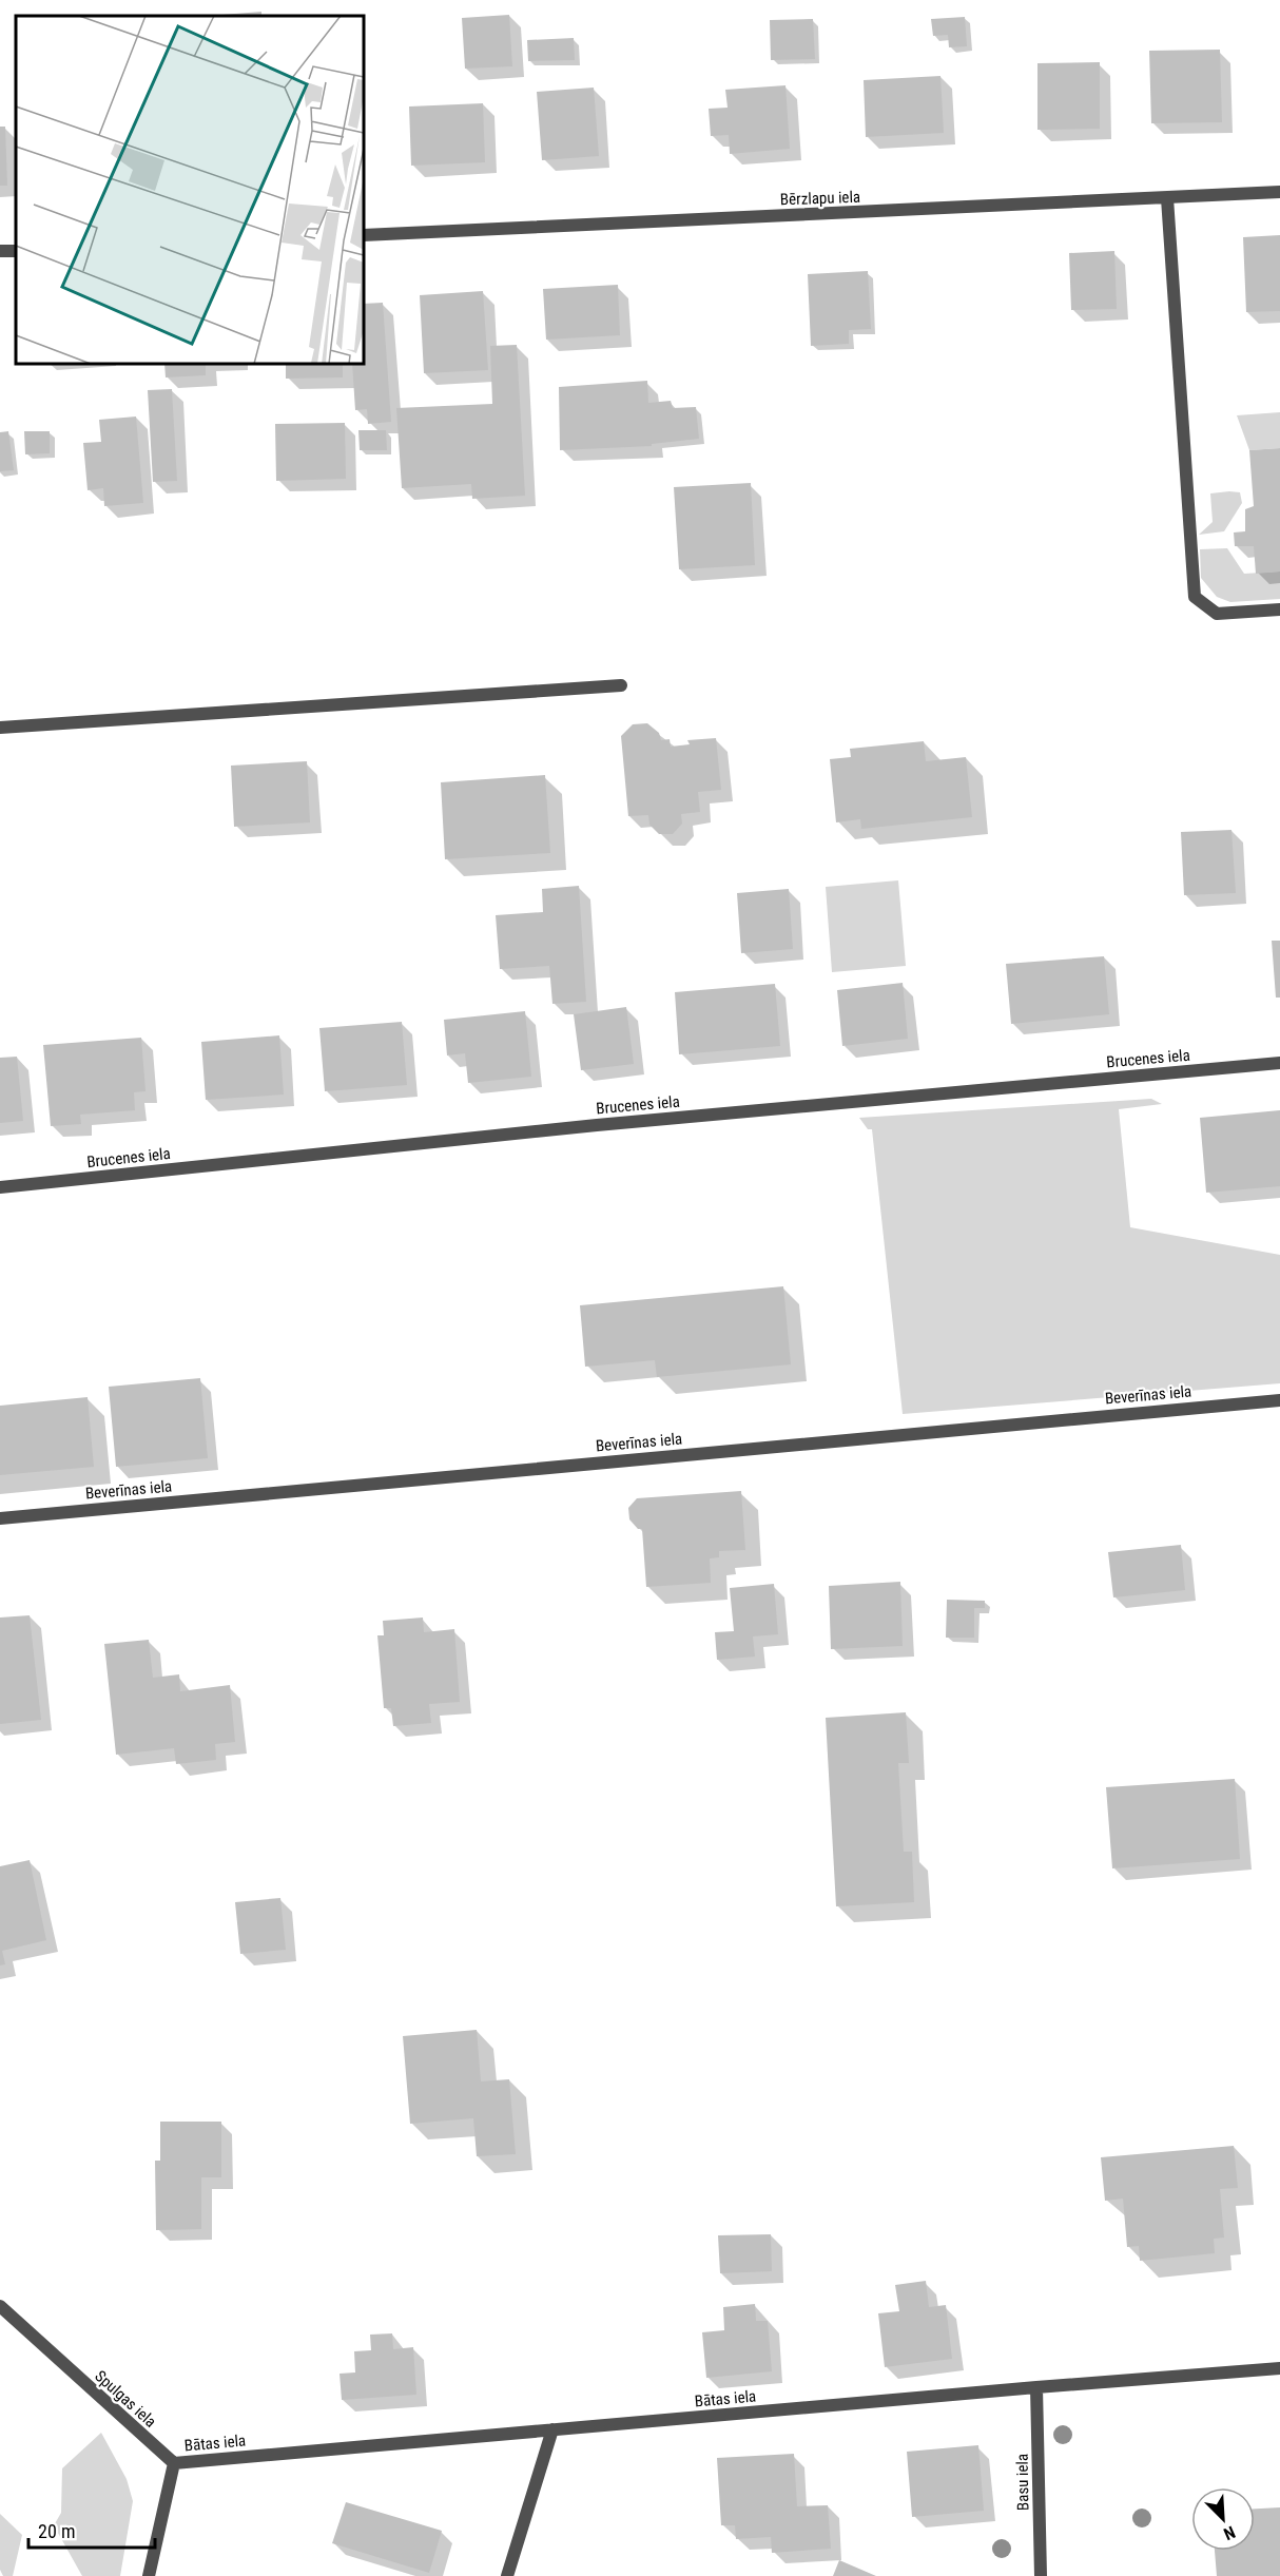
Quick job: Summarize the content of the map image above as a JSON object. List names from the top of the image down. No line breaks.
{"streets":{"street":["Bērzlapu iela","Brucenes iela","Beverīnas iela","Spulgas iela","Bātas iela","Basu iela"]},"crossings":[["Spulgas iela","Bātas iela"],["Bātas iela","Basu iela"]],"scale_bar":"20 m","north":"bottom right"}
